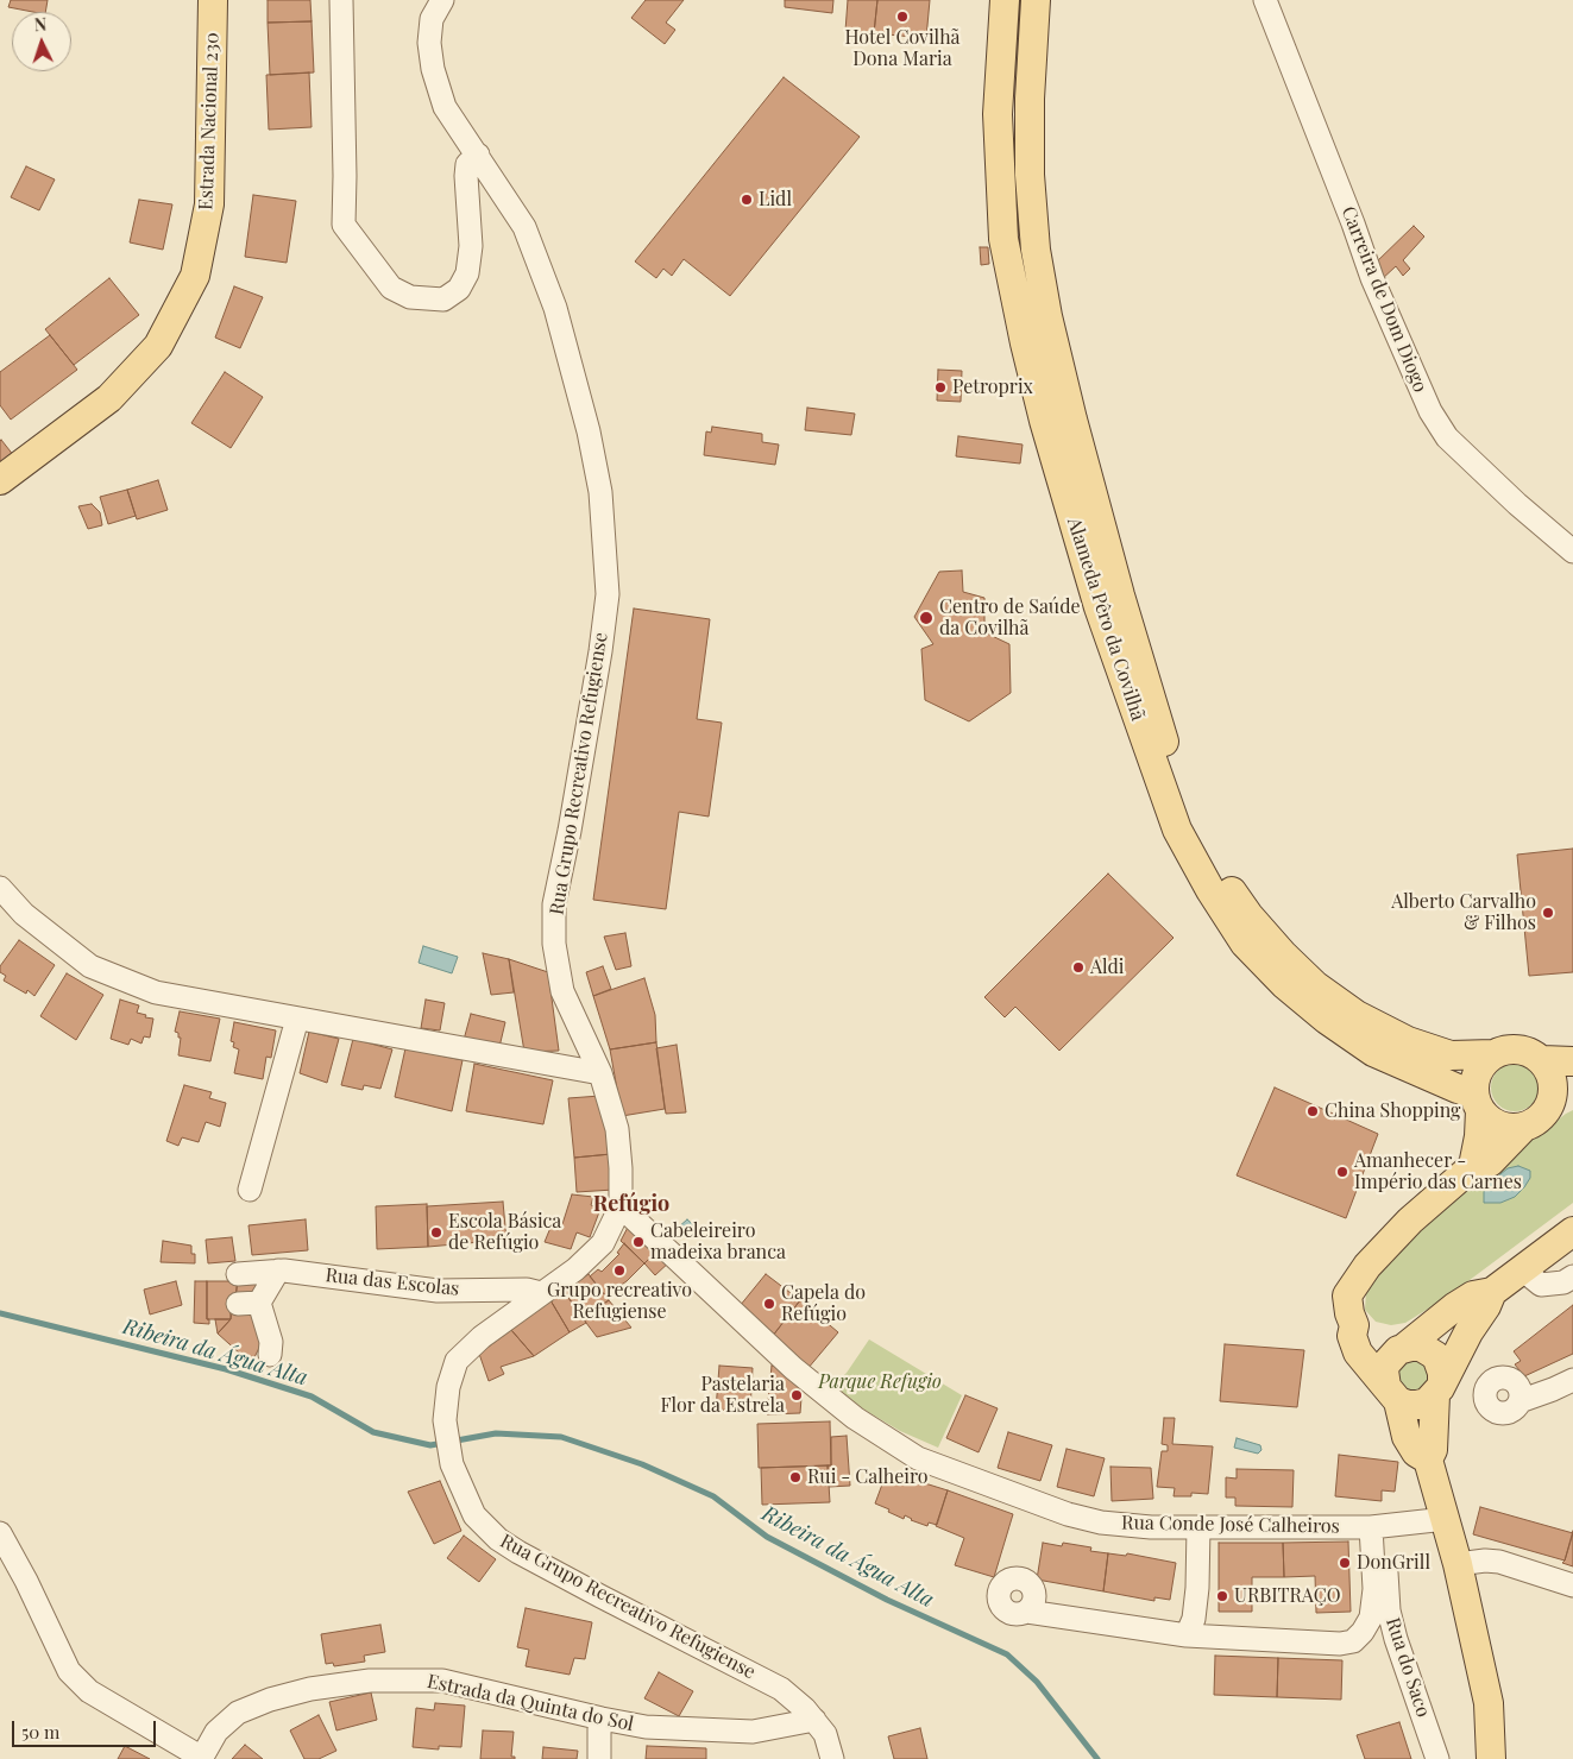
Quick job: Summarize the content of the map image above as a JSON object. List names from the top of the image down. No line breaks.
{"streets":{"main road":["Estrada Nacional 230","Alameda Pêro da Covilhã"],"street":["Carreira de Dom Diogo","Rua Grupo Recreativo Refugiense","Rua das Escolas","Rua Conde José Calheiros","Rua do Saco","Estrada da Quinta do Sol"]},"crossings":[["Rua Grupo Recreativo Refugiense","Rua das Escolas"],["Rua Grupo Recreativo Refugiense","Rua Conde José Calheiros"],["Rua Grupo Recreativo Refugiense","Estrada da Quinta do Sol"],["Rua Conde José Calheiros","Rua do Saco"]],"districts":["Refúgio"],"water":["Ribeira da Água Alta"],"parks":["Parque Refugio"],"places":["Hotel Covilhã Dona Maria","Lidl","Petroprix","Centro de Saúde da Covilhã","Alberto Carvalho & Filhos","Aldi","China Shopping","Amanhecer - Império das Carnes","Escola Básica de Refúgio","Cabeleireiro madeixa branca","Grupo recreativo Refugiense","Capela do Refúgio","Pastelaria Flor da Estrela","Rui - Calheiro","DonGrill","URBITRAÇO"],"scale_bar":"50 m","north":"top"}
